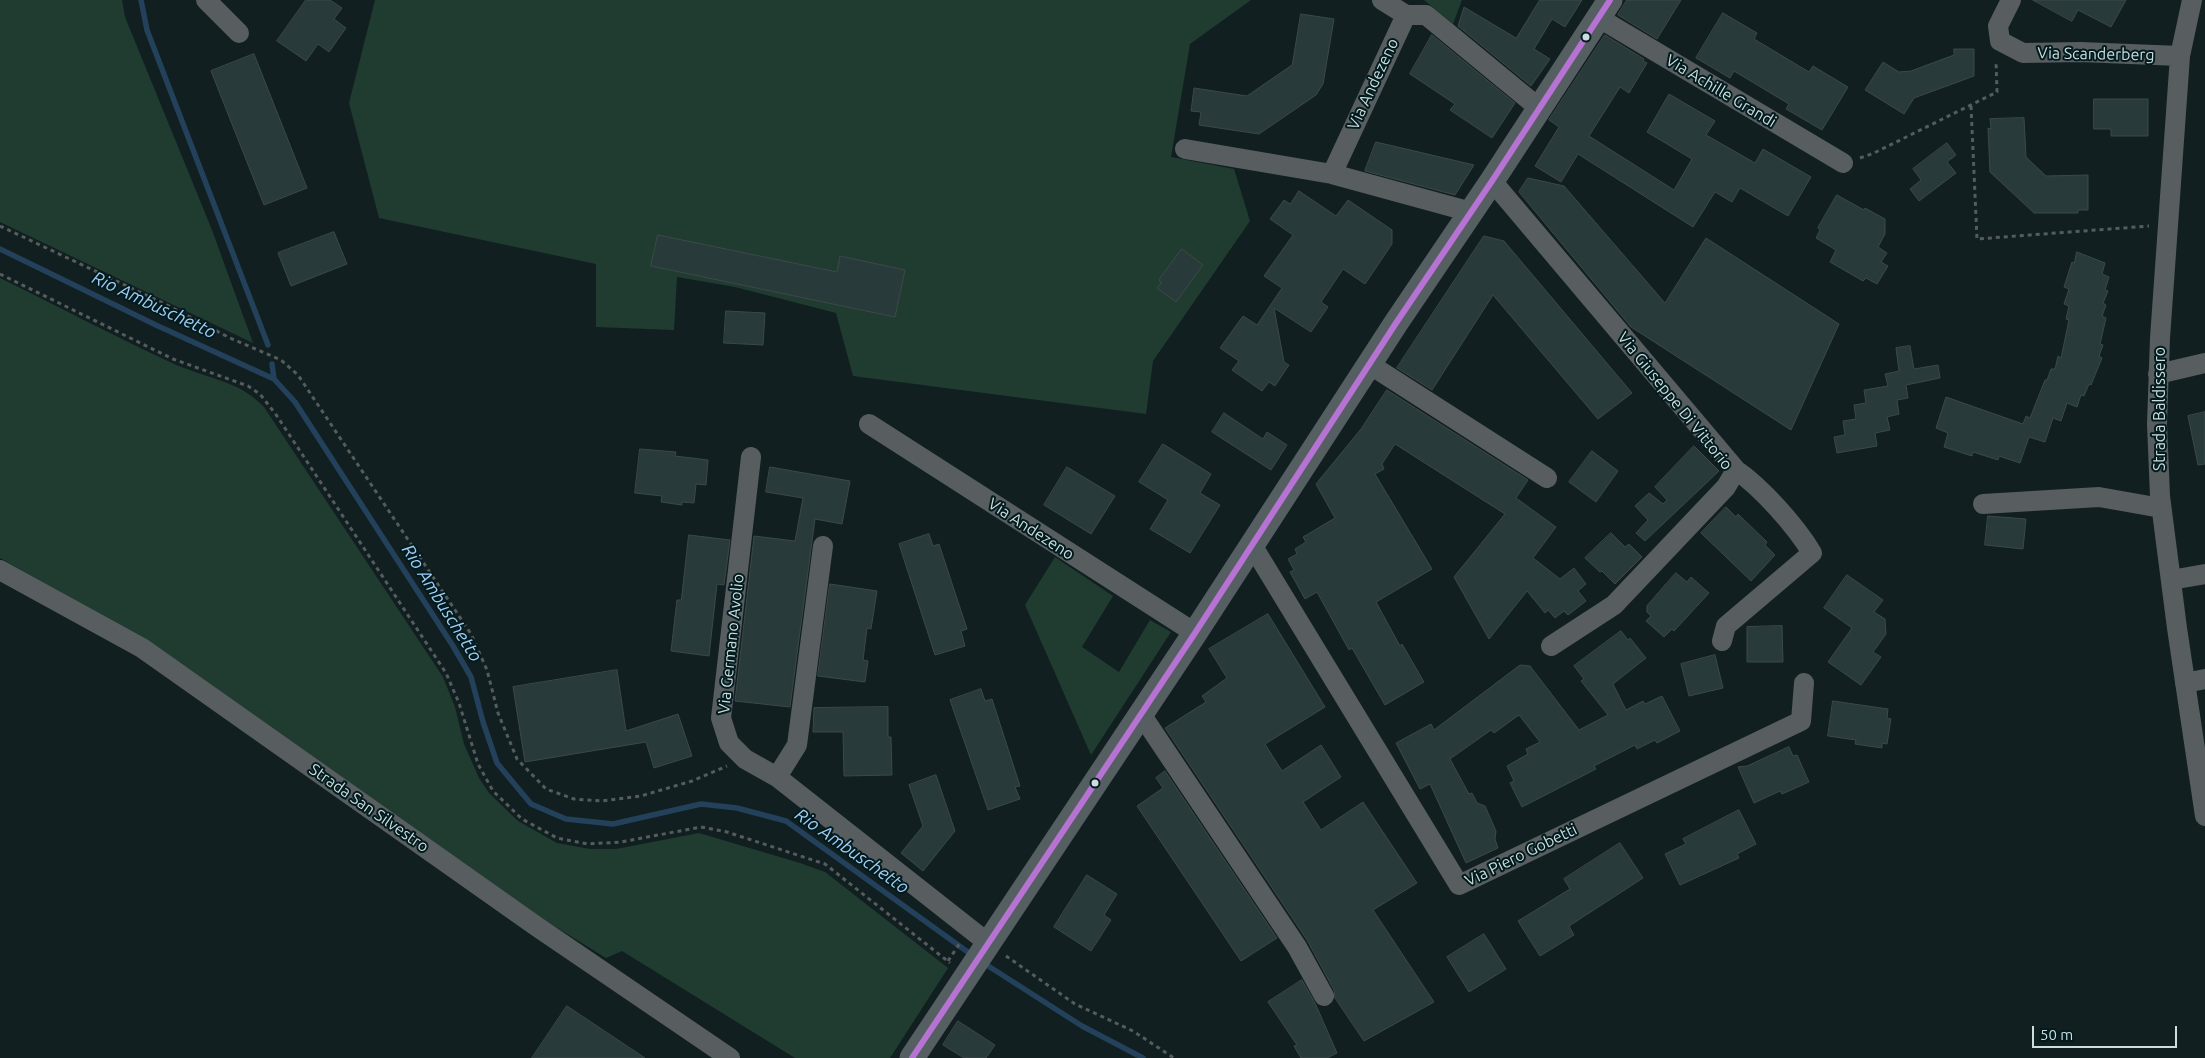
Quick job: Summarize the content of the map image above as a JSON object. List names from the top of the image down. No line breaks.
{"streets":{"street":["Via Scanderberg","Via Andezeno","Via Achille Grandi","Via Giuseppe Di Vittorio","Strada Baldissero","Via Germano Avolio","Strada San Silvestro","Via Piero Gobetti"]},"crossings":[["Via Scanderberg","Strada Baldissero"]],"water":["Rio Ambuschetto"],"scale_bar":"50 m"}
